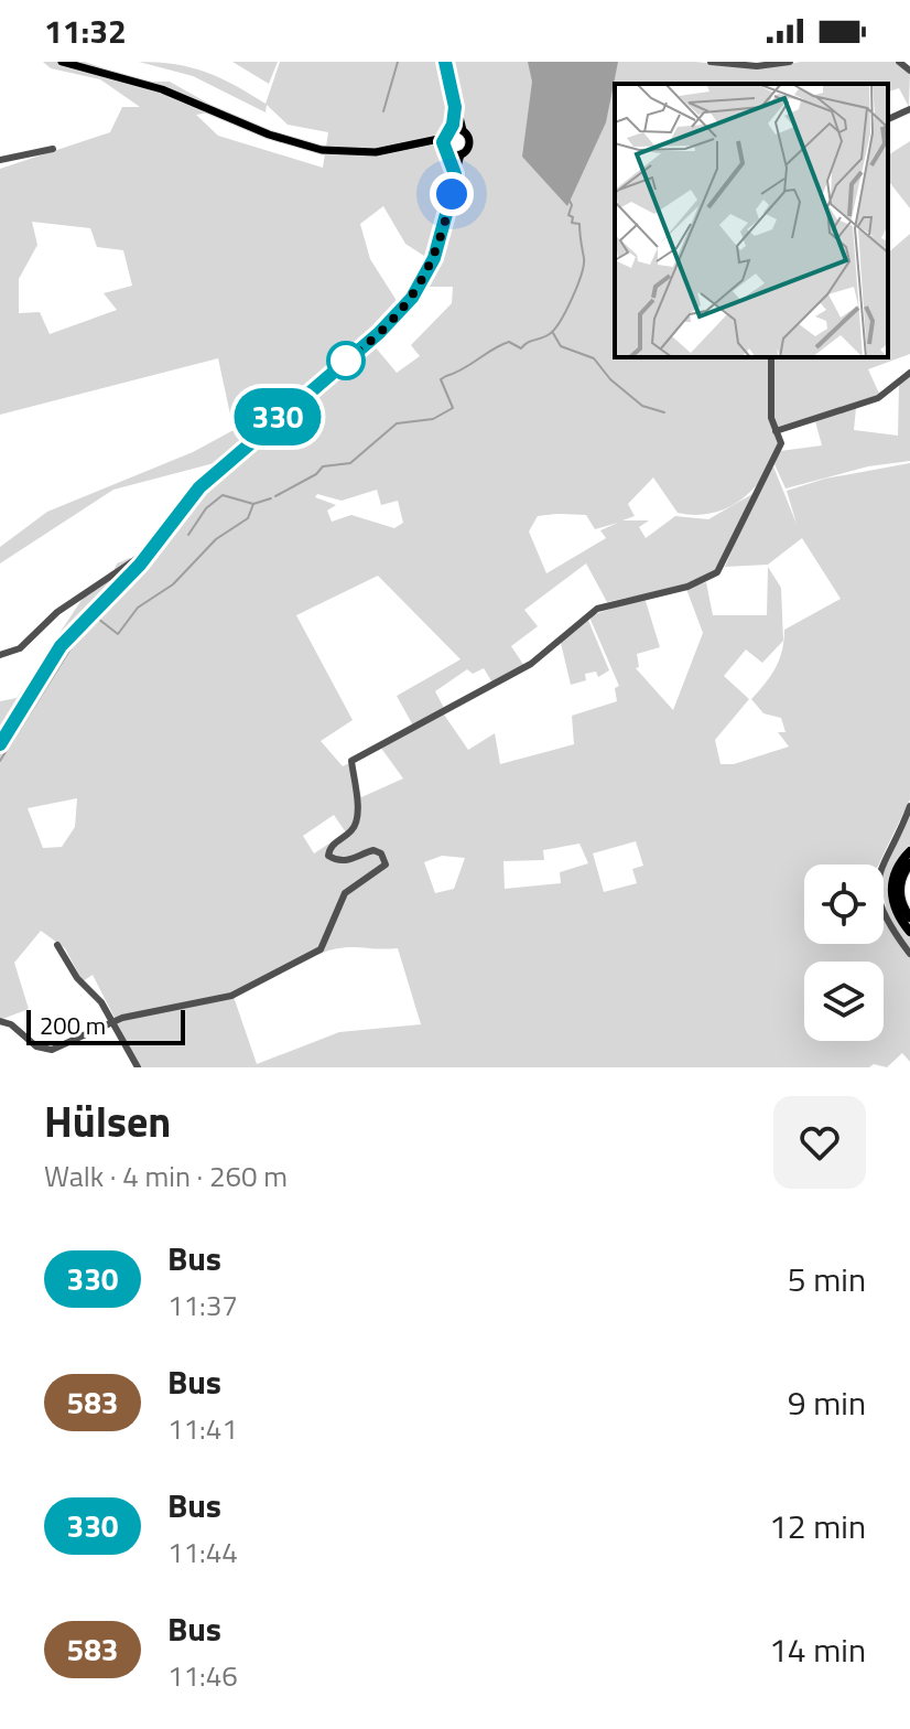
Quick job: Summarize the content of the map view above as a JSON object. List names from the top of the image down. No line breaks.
{"lines":["bus line 330"],"scale_bar":"200 m","page":{"status":"11:32","on_map":"330","scale":"200 m","heading":["Hülsen","Walk · 4 min · 260 m"],"list":[{"mark":"330","name":"Bus","note":"11:37","value":"5 min"},{"mark":"583","name":"Bus","note":"11:41","value":"9 min"},{"mark":"330","name":"Bus","note":"11:44","value":"12 min"},{"mark":"583","name":"Bus","note":"11:46","value":"14 min"}]}}
